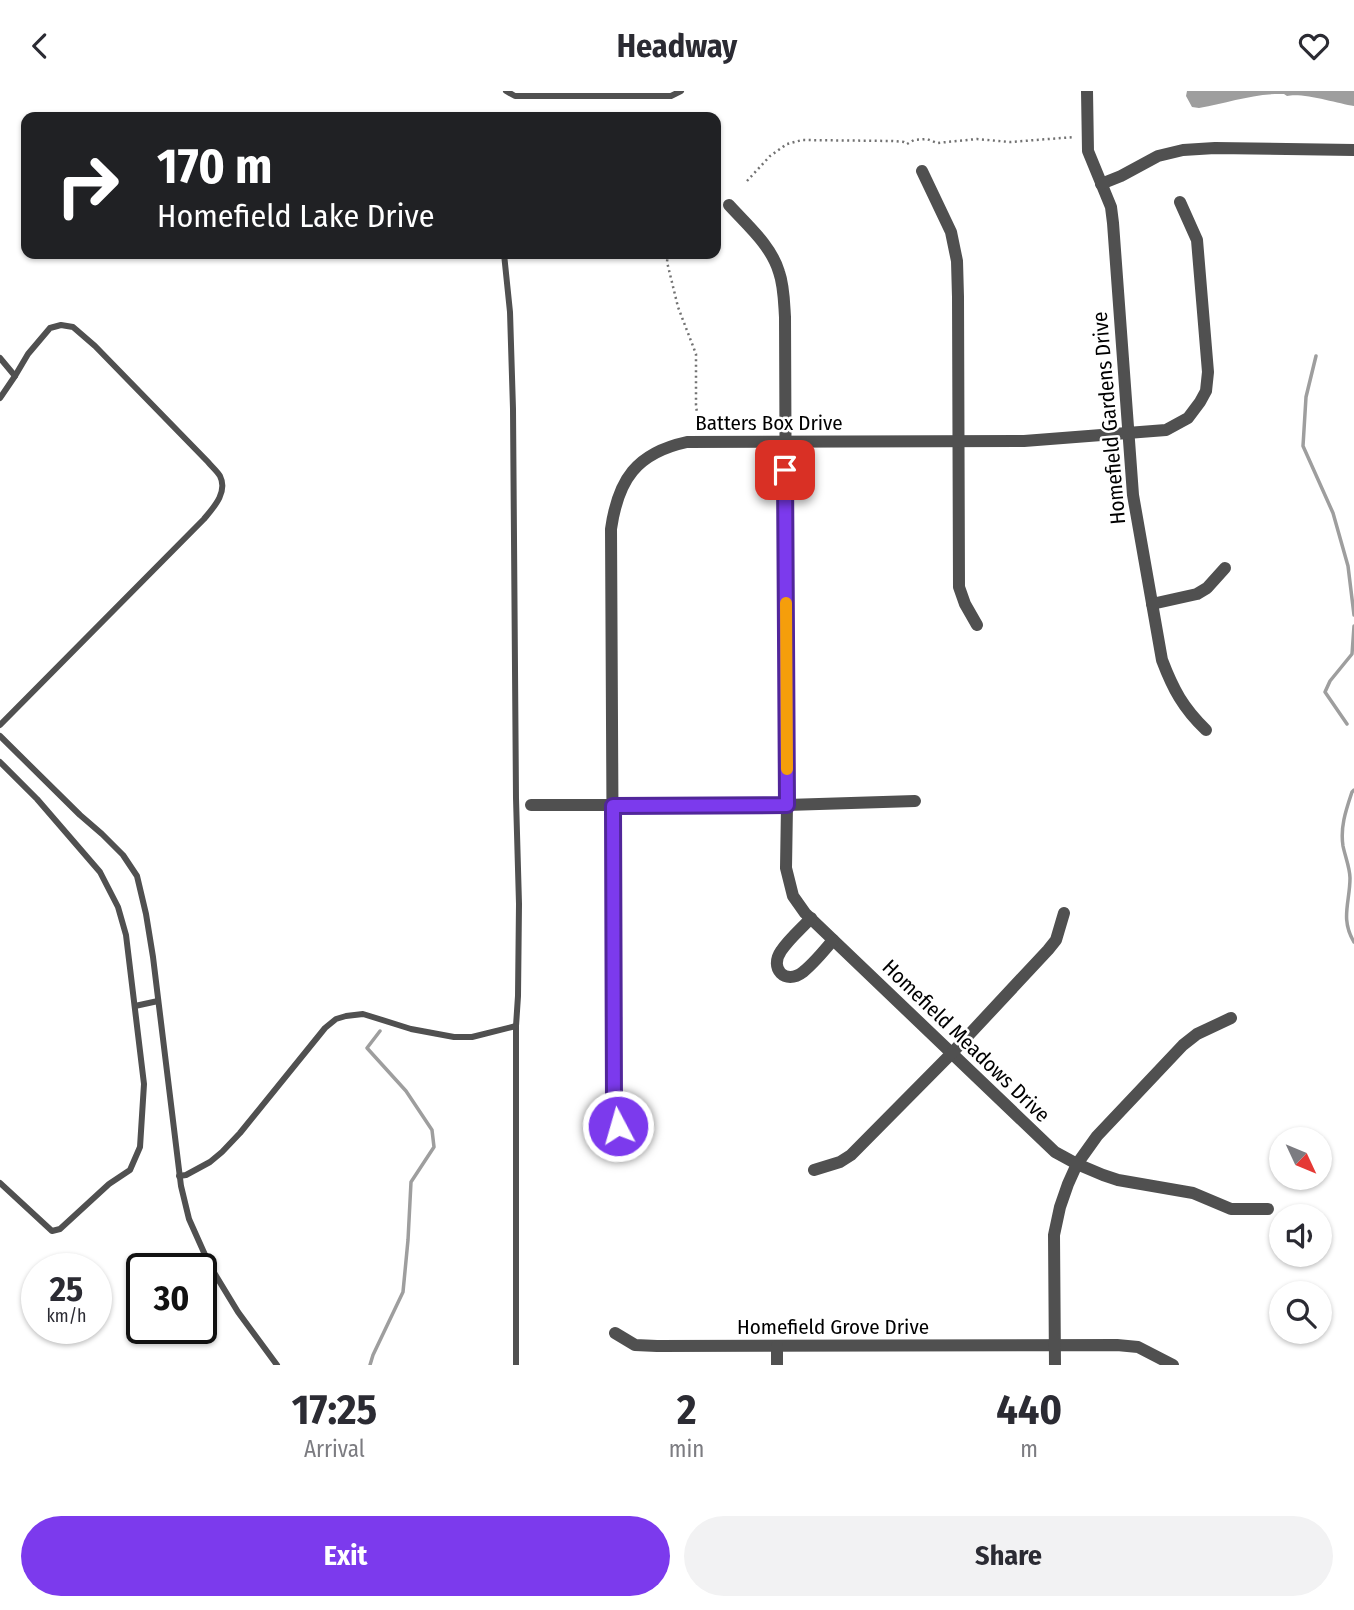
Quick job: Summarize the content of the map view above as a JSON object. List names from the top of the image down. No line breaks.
{"streets":{"street":["Homefield Gardens Drive","Batters Box Drive","Homefield Meadows Drive","Homefield Grove Drive"]},"crossings":[["Homefield Gardens Drive","Batters Box Drive"],["Batters Box Drive","Homefield Meadows Drive"]],"north":"bottom right","page":{"header":"Headway","turn":["170 m","Homefield Lake Drive"],"speed":"25 km/h","limit":"30","eta":["17:25","Arrival","2","min","440","m"],"buttons":["Exit","Share"]}}
